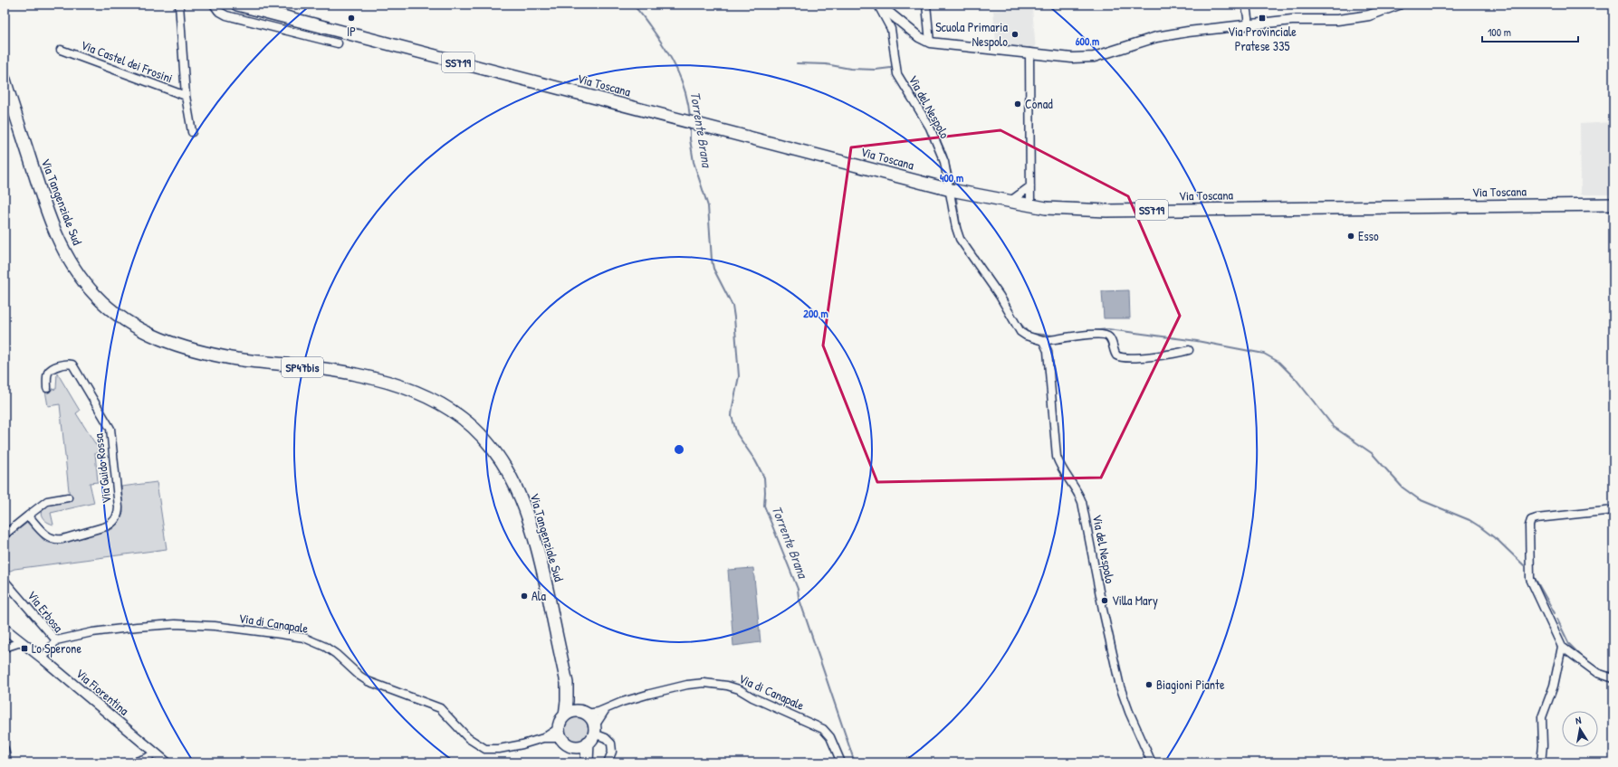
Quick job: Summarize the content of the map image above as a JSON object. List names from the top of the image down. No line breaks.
{"streets":{"main road":["SS719","Via Toscana","Via Tangenziale Sud","SP47bis"],"street":["Via Castel dei Frosini","Via del Nespolo","Via Guido Rossa","Via Erbosa","Via di Canapale","Via Fiorentina"]},"crossings":[["Via Toscana","Via del Nespolo"],["Via Tangenziale Sud","Via di Canapale"],["Via Erbosa","Via di Canapale"],["Via Erbosa","Via Fiorentina"]],"water":["Torrente Brana"],"places":{"other":["IP","Scuola Primaria Nespolo","Conad","Esso","Ala","Villa Mary","Biagioni Piante"],"transit":["Via Provinciale Pratese 335","Lo Sperone"]},"scale_bar":"100 m","north":"top","rings":["600 m","400 m","200 m"]}
